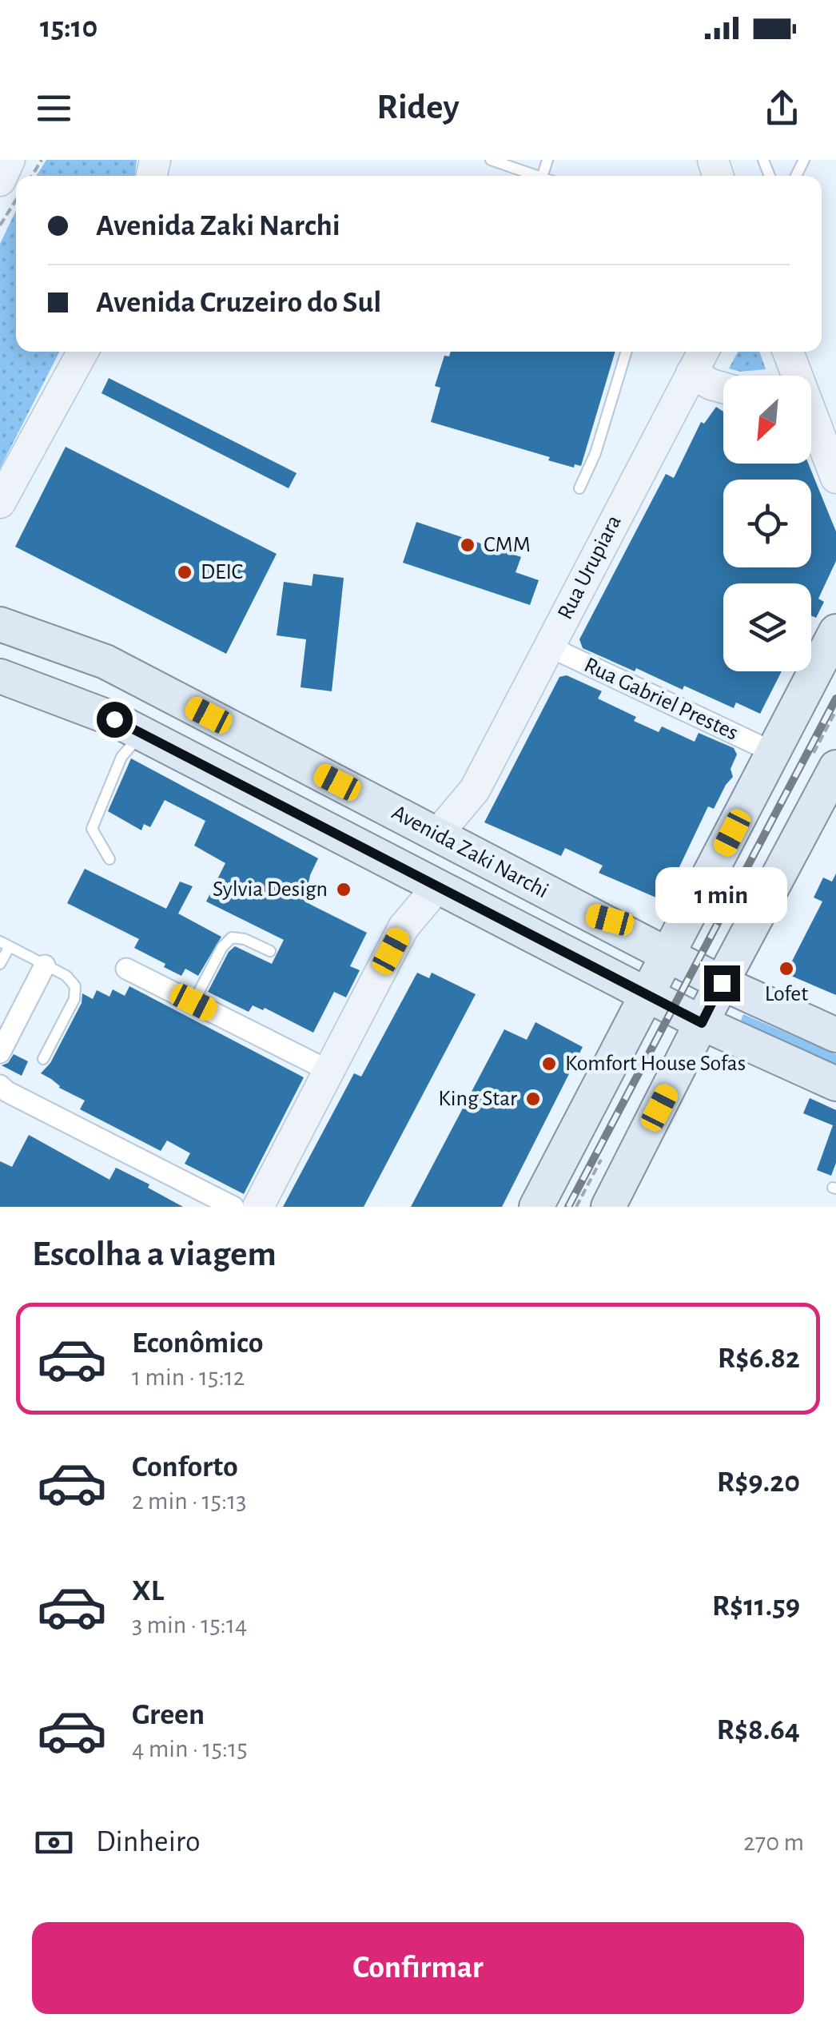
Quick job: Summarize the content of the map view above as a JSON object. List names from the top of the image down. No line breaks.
{"streets":{"main road":["Avenida Zaki Narchi"],"street":["Rua Urupiara","Rua Gabriel Prestes"]},"crossings":[["Rua Urupiara","Rua Gabriel Prestes"],["Rua Urupiara","Avenida Zaki Narchi"]],"places":["CMM","DEIC","Sylvia Design","Lofet","Komfort House Sofas","King Star"],"north":"bottom left","page":{"status":"15:10","header":"Ridey","banner":["Avenida Zaki Narchi","Avenida Cruzeiro do Sul"],"bubble":"1 min","heading":"Escolha a viagem","list":[{"name":"Econômico","note":"1 min · 15:12","value":"R$6.82"},{"name":"Conforto","note":"2 min · 15:13","value":"R$9.20"},{"name":"XL","note":"3 min · 15:14","value":"R$11.59"},{"name":"Green","note":"4 min · 15:15","value":"R$8.64"}],"pay":["Dinheiro","270 m"],"buttons":"Confirmar"}}
